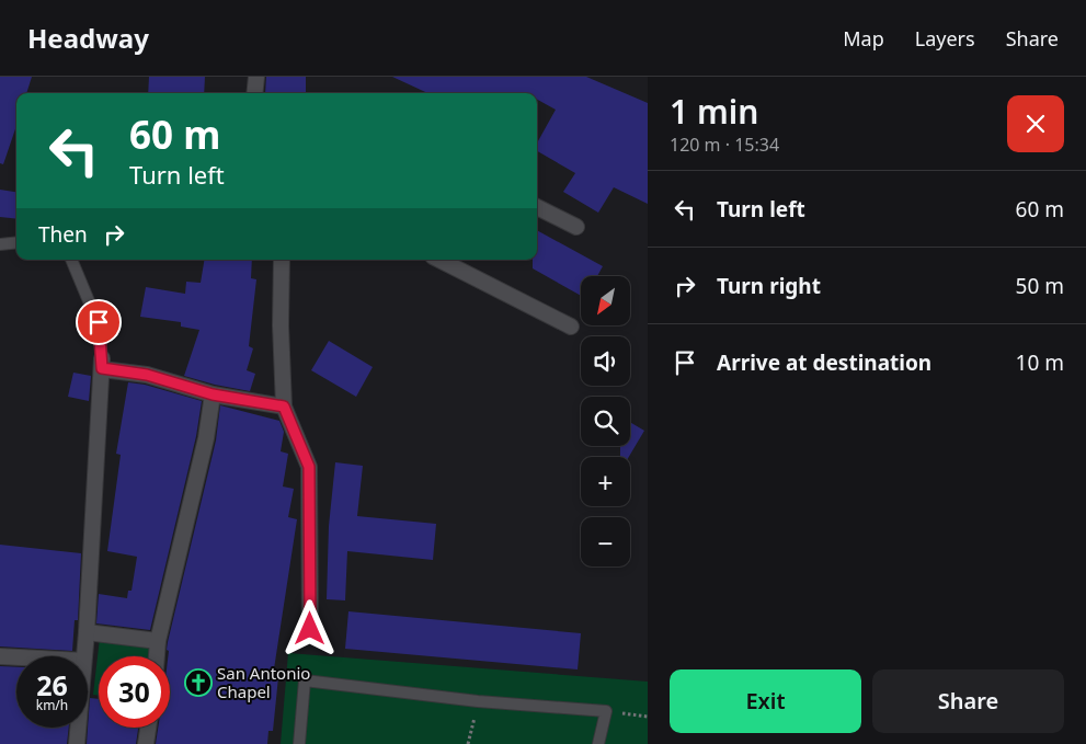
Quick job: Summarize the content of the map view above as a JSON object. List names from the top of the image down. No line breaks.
{"places":{"church":["San Antonio Chapel"]},"north":"bottom left","page":{"header":"Headway","nav":["Map","Layers","Share"],"heading":["1 min","120 m · 15:34"],"turn":["60 m","Turn left"],"list":[{"name":"Turn left","value":"60 m"},{"name":"Turn right","value":"50 m"},{"name":"Arrive at destination","value":"10 m"}],"then":"Then","map_buttons":["+","−"],"speed":"26 km/h","limit":"30","buttons":["Exit","Share"]}}
